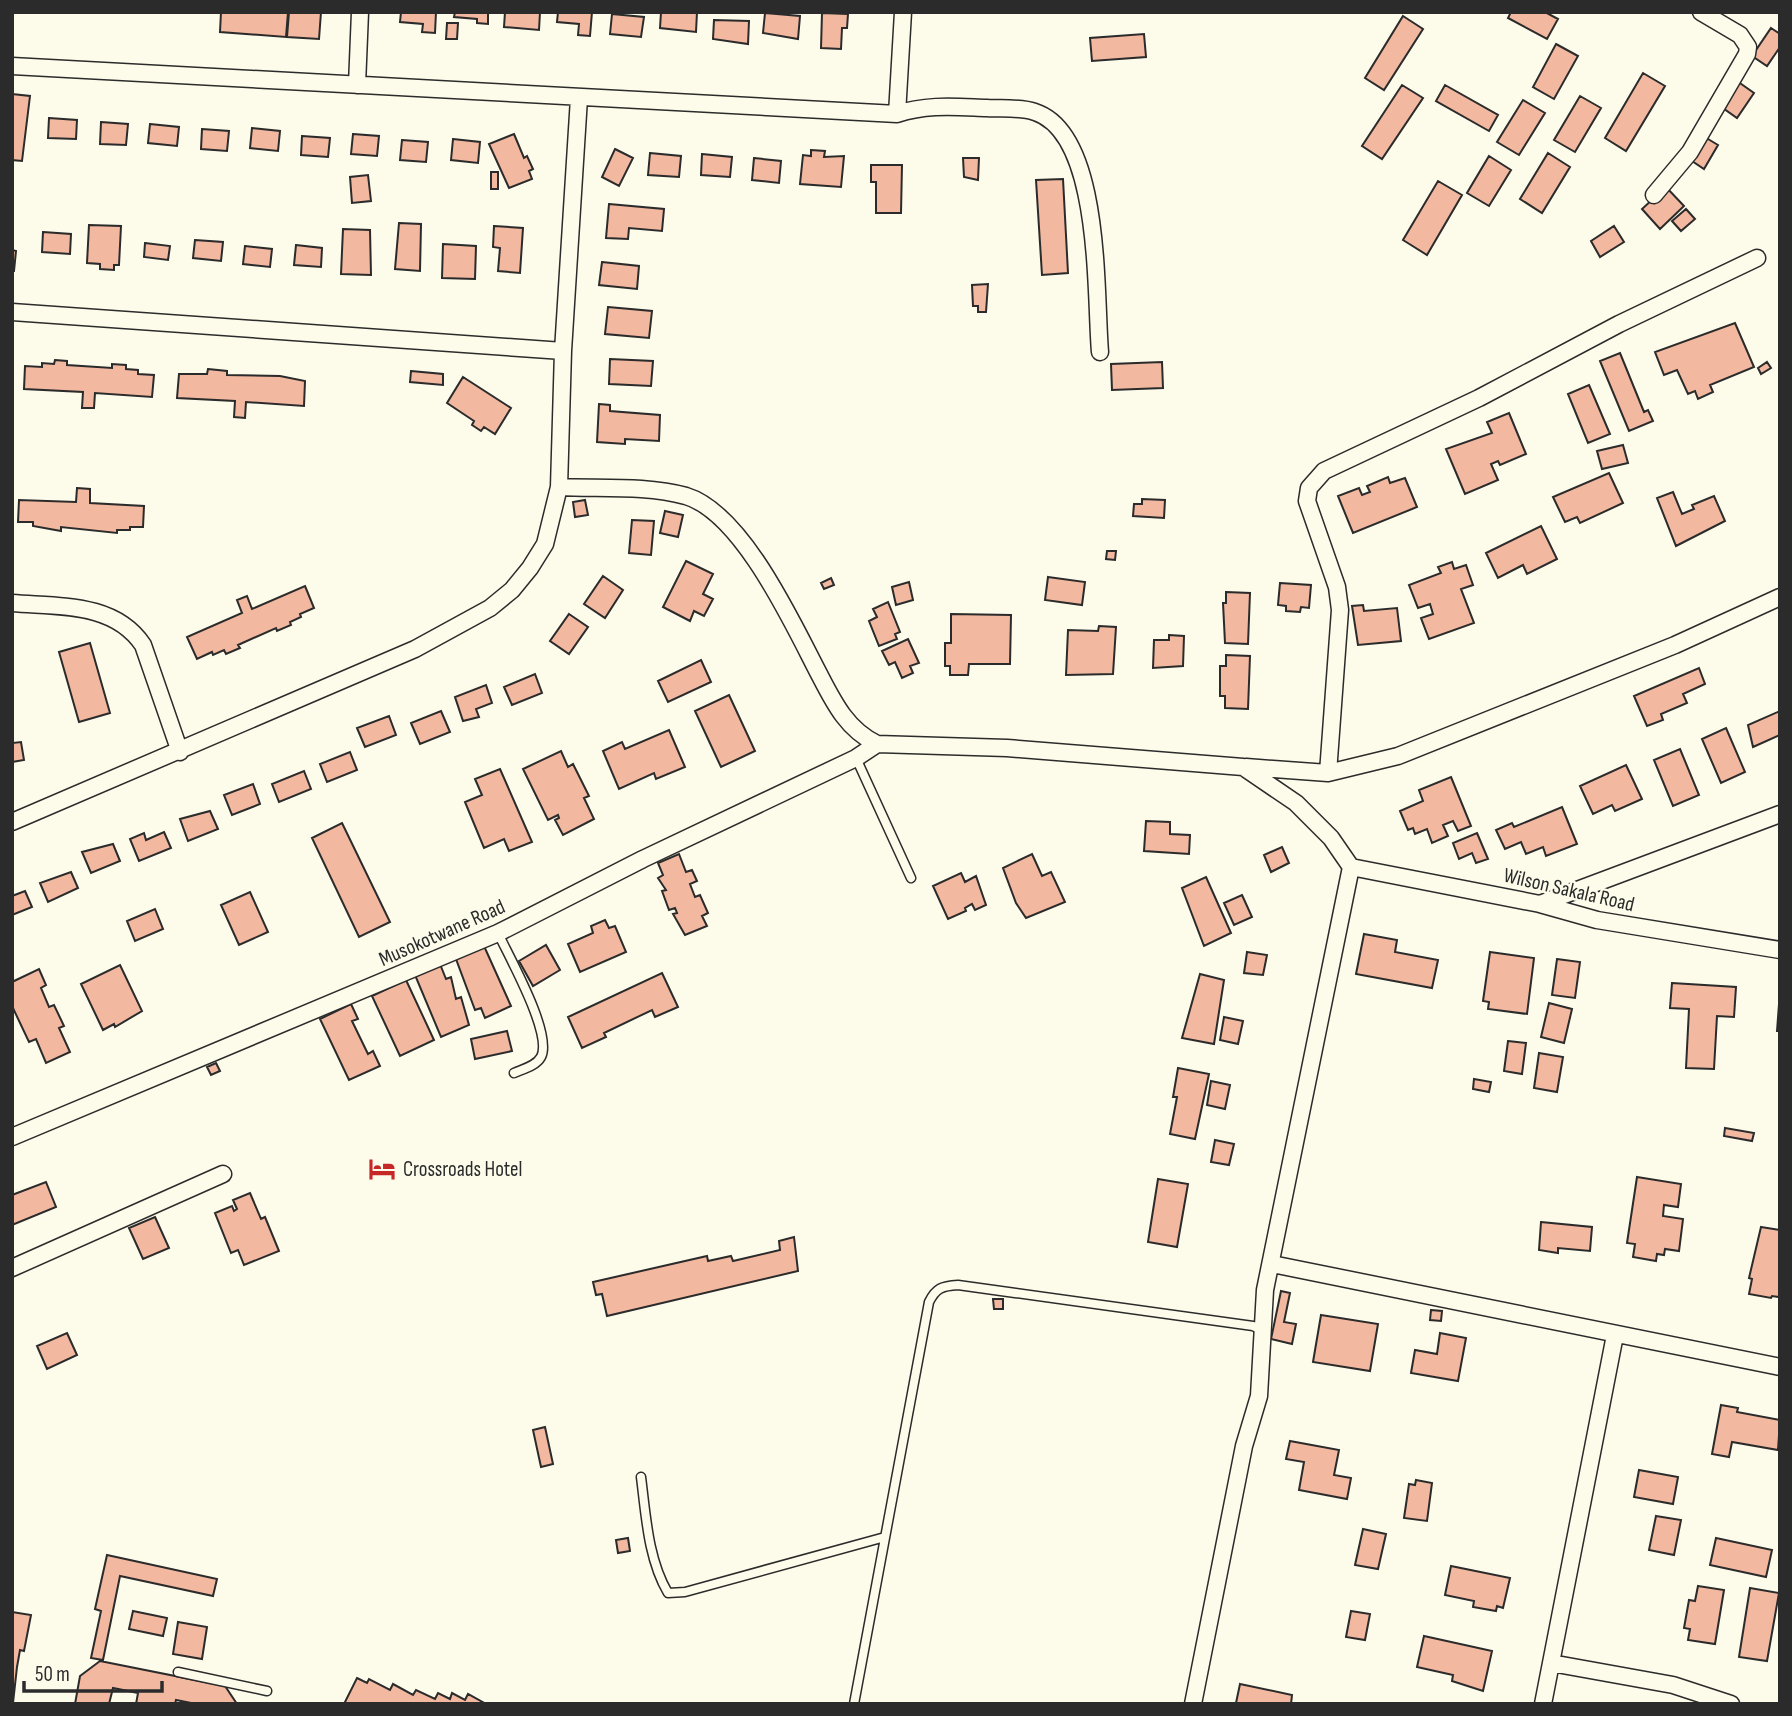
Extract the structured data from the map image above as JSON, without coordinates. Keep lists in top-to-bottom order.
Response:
{
  "streets": {
    "street": ["Wilson Sakala Road", "Musokotwane Road"]
  },
  "places": {
    "hotel": ["Crossroads Hotel"]
  },
  "scale_bar": "50 m"
}
